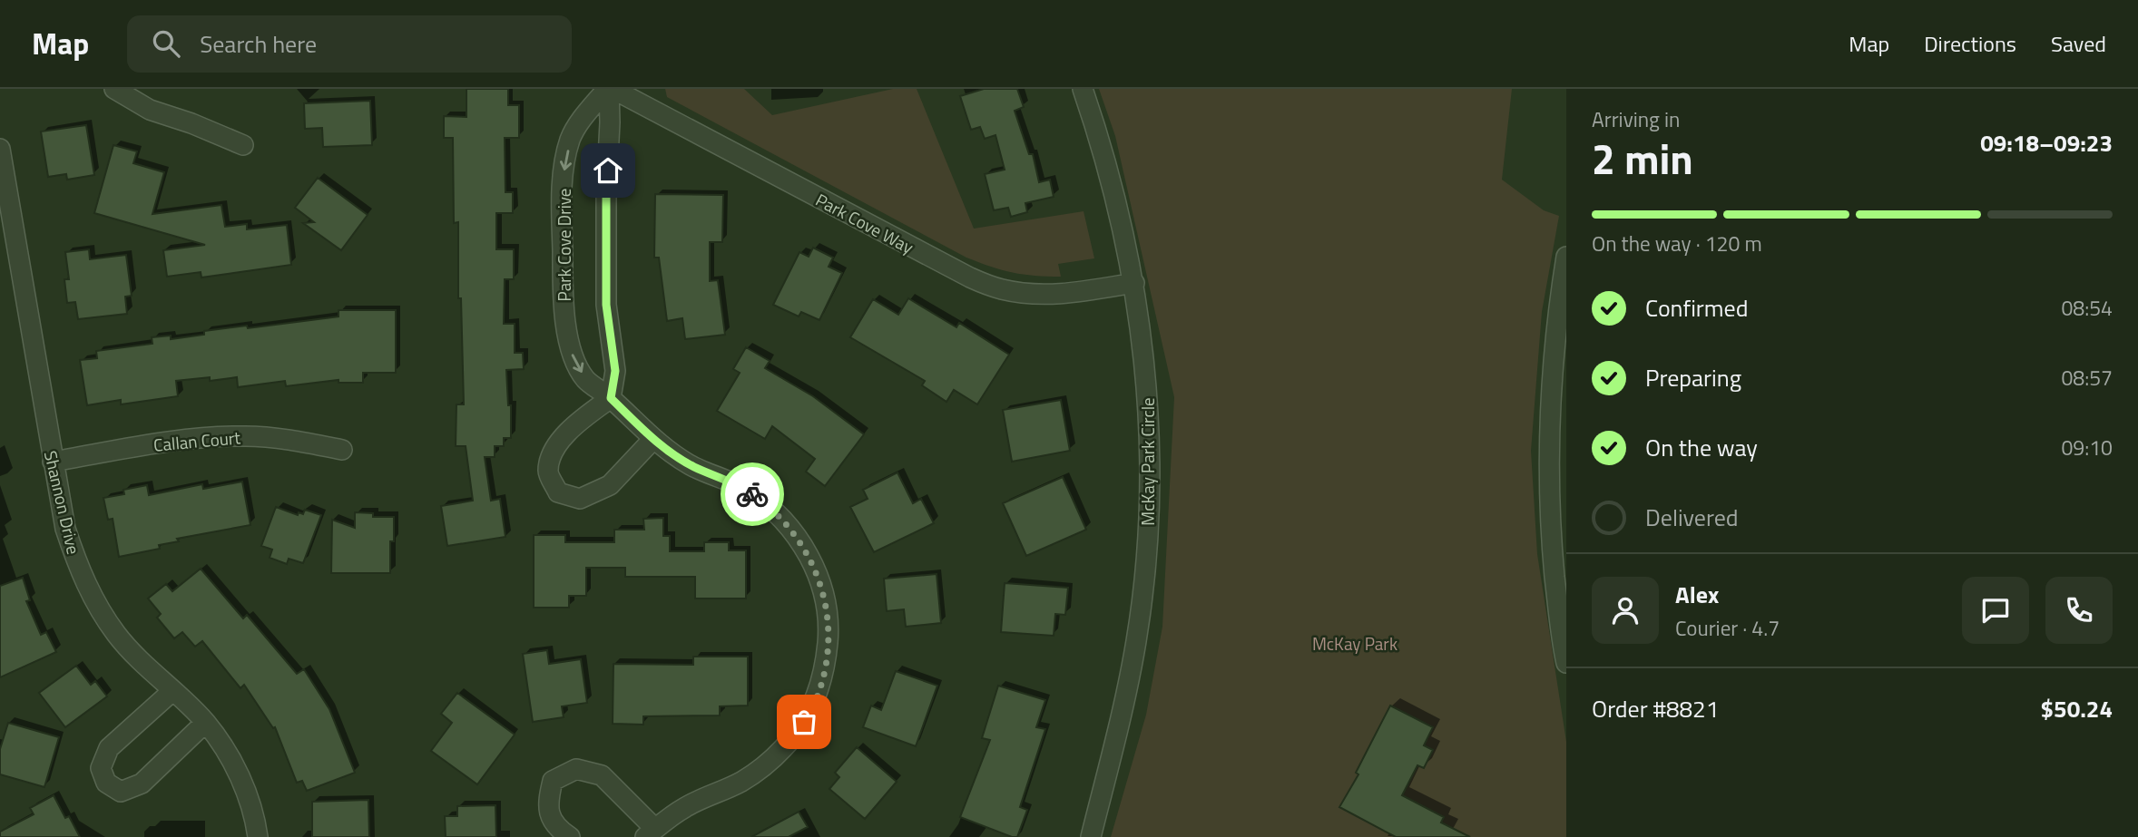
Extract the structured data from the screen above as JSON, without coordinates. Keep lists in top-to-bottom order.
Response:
{
  "streets": {
    "street": [
      "Park Cove Way",
      "Park Cove Drive",
      "Callan Court",
      "McKay Park Circle",
      "Shannon Drive"
    ]
  },
  "crossings": [
    ["Park Cove Way", "Park Cove Drive"],
    ["Park Cove Way", "McKay Park Circle"],
    ["Callan Court", "Shannon Drive"]
  ],
  "parks": ["McKay Park"],
  "page": {
    "header": "Map",
    "search": "Search here",
    "nav": ["Map", "Directions", "Saved"],
    "heading": ["2 min", "Arriving in", "09:18–09:23"],
    "panel": [
      "Alex",
      "Courier · 4.7",
      "Order #8821",
      "$50.24"
    ],
    "bar": "On the way · 120 m",
    "list": [
      ["Confirmed", "08:54"],
      ["Preparing", "08:57"],
      ["On the way", "09:10"],
      "Delivered"
    ]
  }
}
